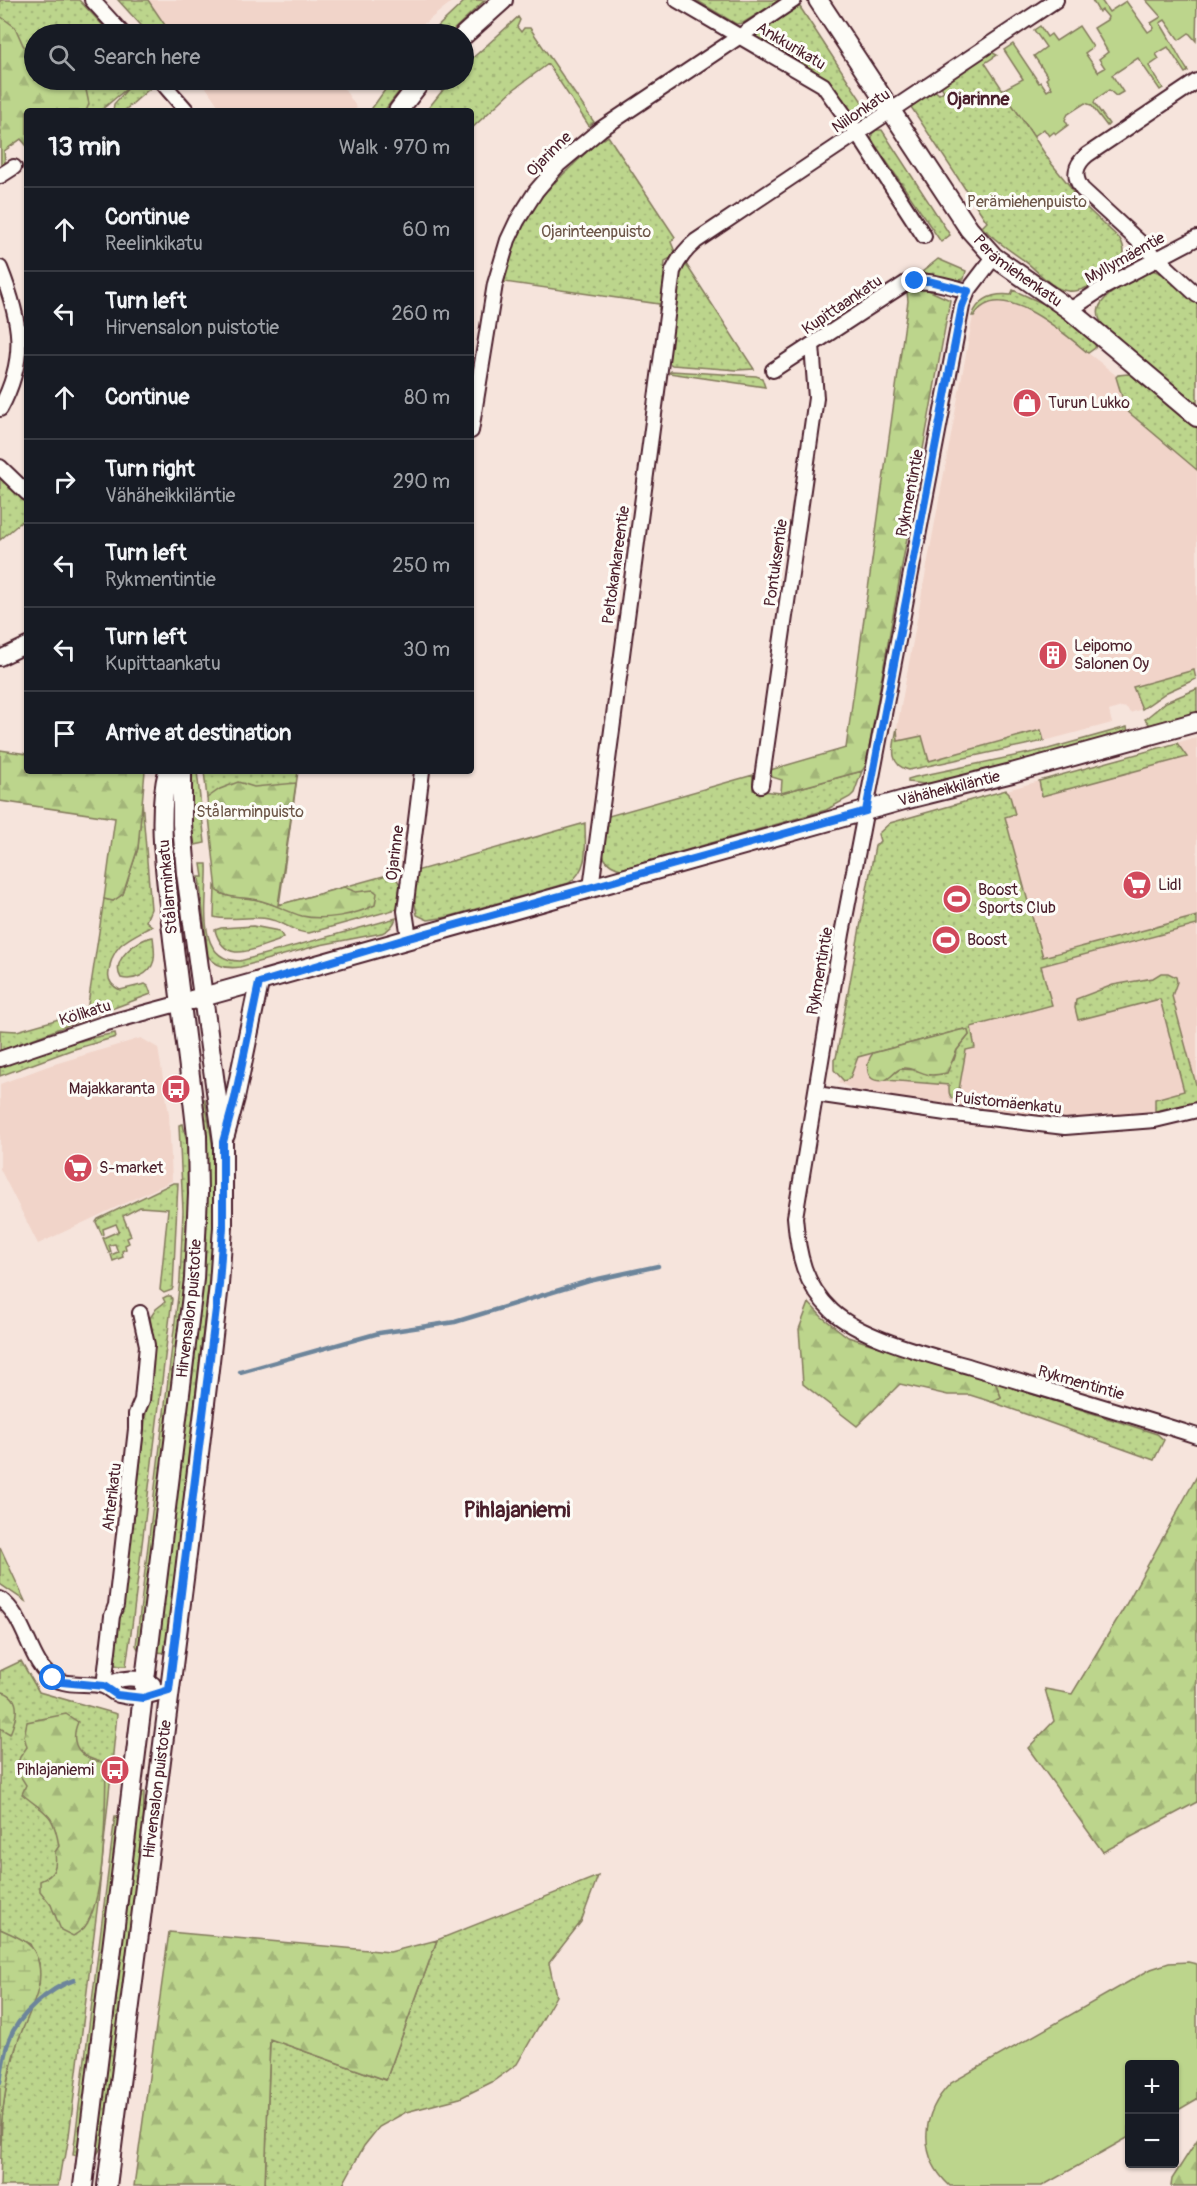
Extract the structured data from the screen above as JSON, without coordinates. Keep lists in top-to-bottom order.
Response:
{
  "streets": {
    "main road": [
      "Perämiehenkatu",
      "Vähäheikkiläntie",
      "Stålarminkatu",
      "Hirvensalon puistotie"
    ],
    "street": [
      "Ankkurikatu",
      "Niilonkatu",
      "Ojarinne",
      "Myllymäentie",
      "Kupittaankatu",
      "Rykmentintie",
      "Pontuksentie",
      "Peltokankareentie",
      "Kölikatu",
      "Puistomäenkatu",
      "Ahterikatu"
    ]
  },
  "crossings": [
    ["Ankkurikatu", "Niilonkatu"],
    ["Ankkurikatu", "Ojarinne"],
    ["Niilonkatu", "Perämiehenkatu"],
    ["Niilonkatu", "Peltokankareentie"],
    ["Ojarinne", "Vähäheikkiläntie"],
    ["Myllymäentie", "Perämiehenkatu"],
    ["Perämiehenkatu", "Rykmentintie"],
    ["Kupittaankatu", "Rykmentintie"],
    ["Kupittaankatu", "Pontuksentie"],
    ["Rykmentintie", "Vähäheikkiläntie"],
    ["Rykmentintie", "Puistomäenkatu"],
    ["Peltokankareentie", "Vähäheikkiläntie"],
    ["Vähäheikkiläntie", "Stålarminkatu"],
    ["Vähäheikkiläntie", "Kölikatu"],
    ["Vähäheikkiläntie", "Hirvensalon puistotie"],
    ["Stålarminkatu", "Kölikatu"],
    ["Stålarminkatu", "Hirvensalon puistotie"],
    ["Kölikatu", "Hirvensalon puistotie"]
  ],
  "districts": ["Ojarinne", "Pihlajaniemi"],
  "parks": ["Perämiehenpuisto", "Ojarinteenpuisto", "Stålarminpuisto"],
  "places": {
    "shop": ["Turun Lukko"],
    "building": ["Leipomo Salonen Oy"],
    "supermarket": ["Lidl", "S-market"],
    "sports": ["Boost Sports Club", "Boost"],
    "bus stop": ["Majakkaranta", "Pihlajaniemi"]
  },
  "page": {
    "search": "Search here",
    "heading": ["13 min", "Walk · 970 m"],
    "list": [
      ["Continue", "Reelinkikatu", "60 m"],
      ["Turn left", "Hirvensalon puistotie", "260 m"],
      ["Continue", "80 m"],
      ["Turn right", "Vähäheikkiläntie", "290 m"],
      ["Turn left", "Rykmentintie", "250 m"],
      ["Turn left", "Kupittaankatu", "30 m"],
      "Arrive at destination"
    ],
    "map_buttons": ["+", "−"]
  }
}
